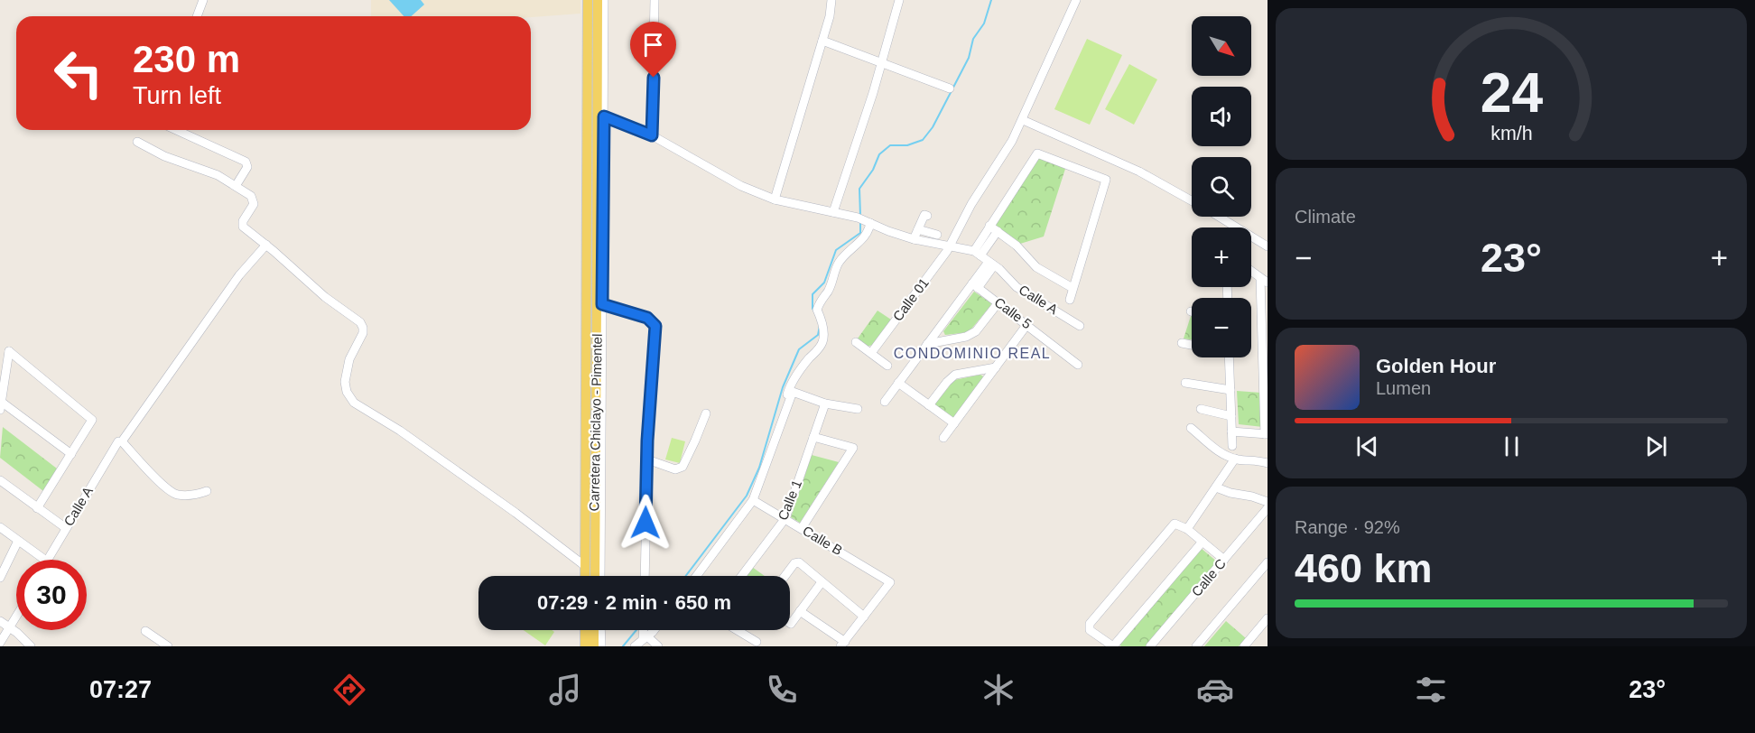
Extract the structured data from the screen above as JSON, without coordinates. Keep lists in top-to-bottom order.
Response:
{
  "streets": {
    "main road": ["Carretera Chiclayo - Pimentel"],
    "street": [
      "Calle 01",
      "Calle A",
      "Calle 5",
      "Calle 1",
      "Calle B",
      "Calle C"
    ]
  },
  "crossings": [
    ["Calle 1", "Calle B"]
  ],
  "districts": ["CONDOMINIO REAL"],
  "north": "bottom right",
  "page": {
    "map_buttons": ["+", "−"],
    "turn": ["230 m", "Turn left"],
    "tile": [
      "Climate",
      ["Range · 92%", "460 km"]
    ],
    "heat": ["−", "23°", "+"],
    "song": ["Golden Hour", "Lumen"],
    "limit": "30",
    "trip": "07:29 · 2 min · 650 m",
    "tabs": ["07:27", "23°"],
    "gauge": ["24", "km/h"]
  }
}
